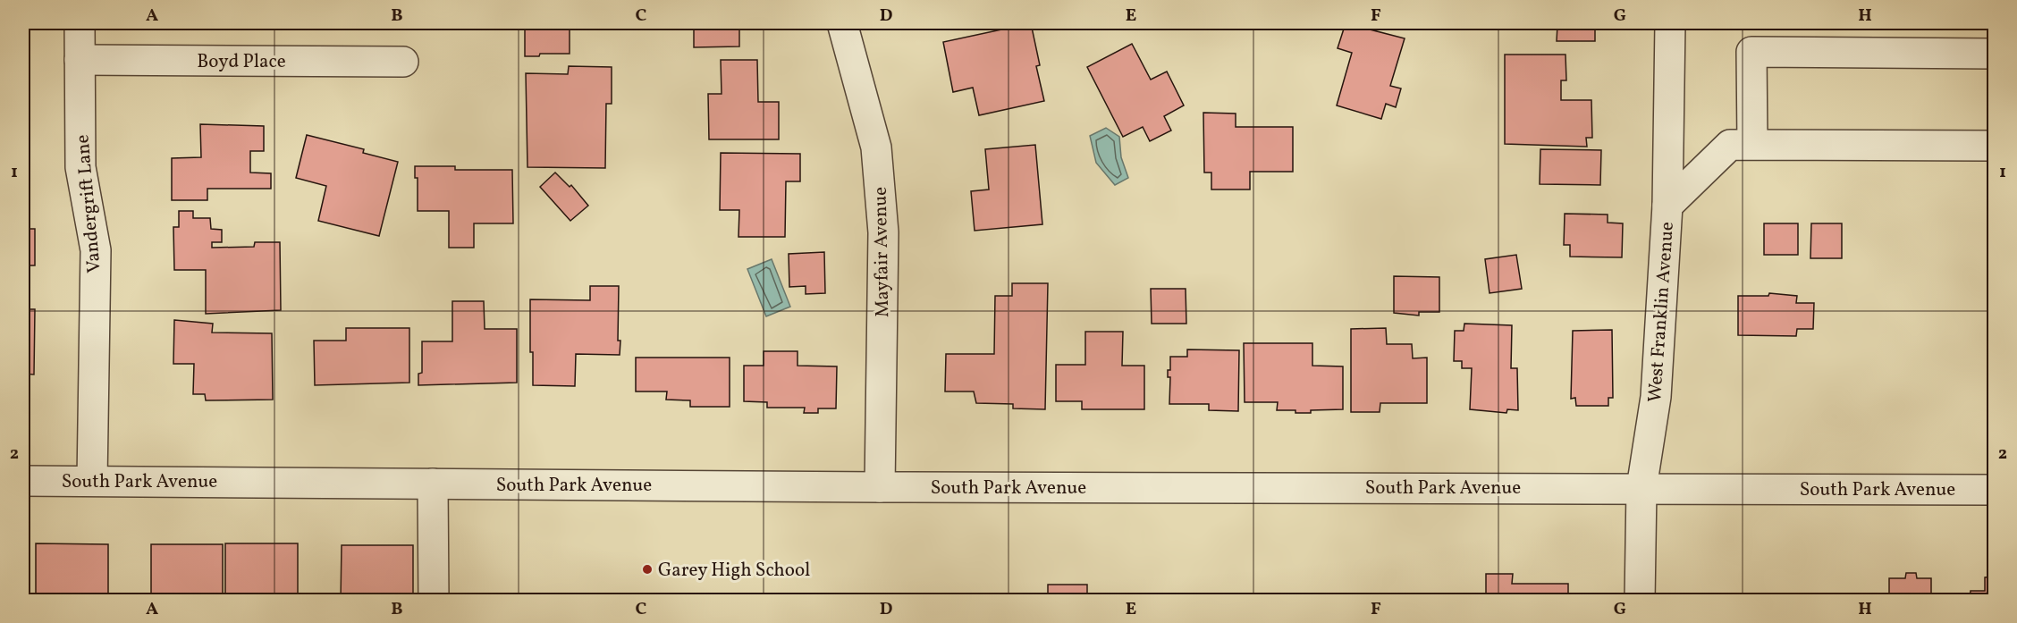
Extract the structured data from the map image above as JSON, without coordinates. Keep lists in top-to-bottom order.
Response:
{
  "streets": {
    "street": [
      "Boyd Place",
      "Vandergrift Lane",
      "Mayfair Avenue",
      "West Franklin Avenue",
      "South Park Avenue"
    ]
  },
  "crossings": [
    ["Boyd Place", "Vandergrift Lane"],
    ["Vandergrift Lane", "South Park Avenue"],
    ["Mayfair Avenue", "South Park Avenue"],
    ["West Franklin Avenue", "South Park Avenue"]
  ],
  "places": ["Garey High School"],
  "grid": {
    "columns": [
      "A",
      "B",
      "C",
      "D",
      "E",
      "F",
      "G",
      "H"
    ],
    "rows": ["1", "2"]
  }
}
